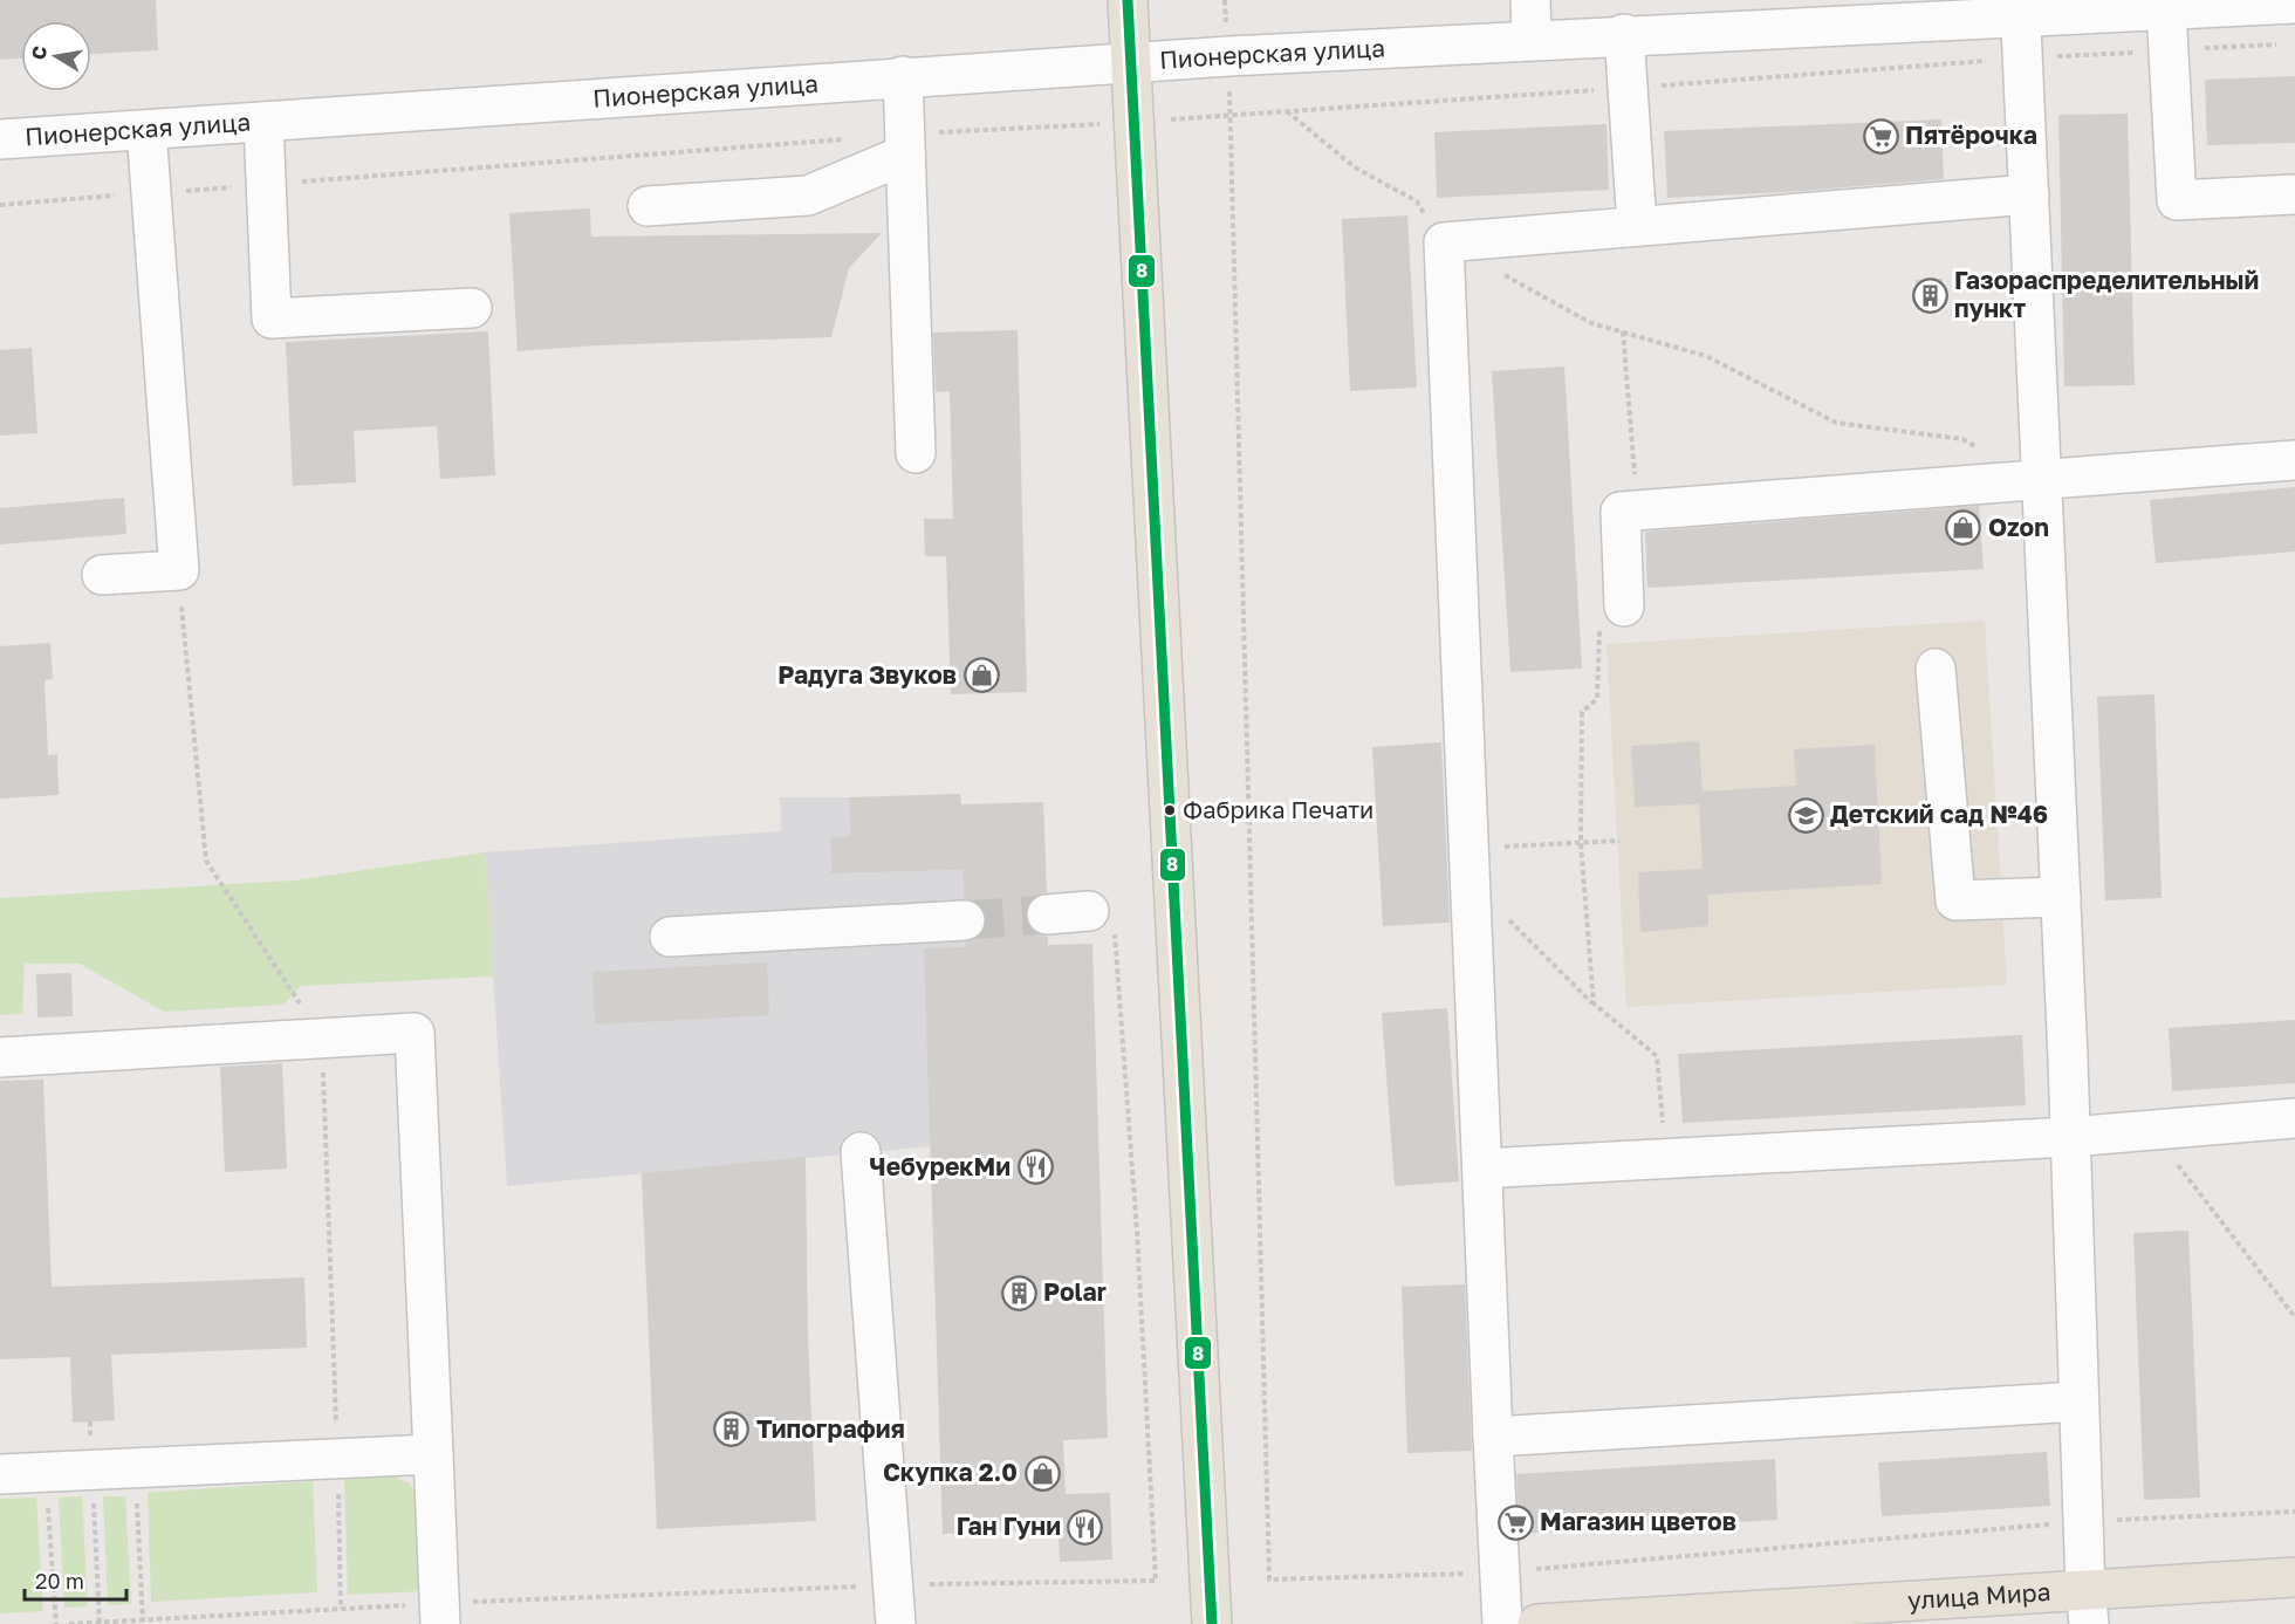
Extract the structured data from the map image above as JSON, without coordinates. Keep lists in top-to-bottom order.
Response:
{
  "streets": {
    "main road": ["улица Мира"],
    "street": ["Пионерская улица"]
  },
  "places": {
    "supermarket": ["Пятёрочка", "Магазин цветов"],
    "building": ["Газораспределительный пункт", "Polar", "Типография"],
    "shop": ["Ozon", "Радуга Звуков", "Скупка 2.0"],
    "other": ["Фабрика Печати"],
    "school or university": ["Детский сад №46"],
    "restaurant": ["ЧебурекМи", "Ган Гуни"]
  },
  "lines": ["transit line 8"],
  "scale_bar": "20 m",
  "north": "left"
}
